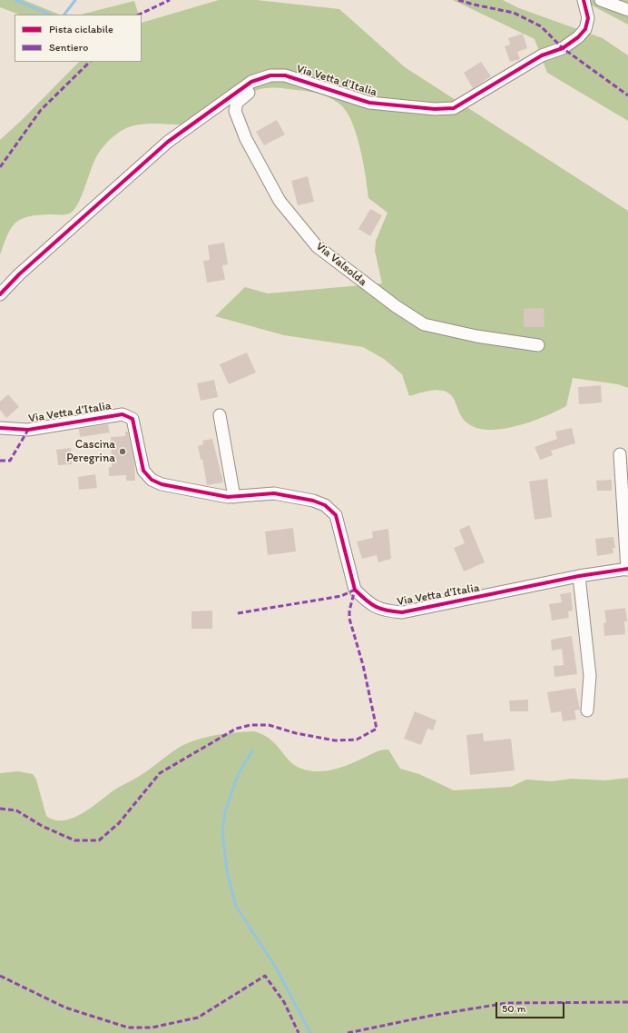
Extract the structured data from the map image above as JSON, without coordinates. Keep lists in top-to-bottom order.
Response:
{
  "streets": {
    "street": ["Via Vetta d'Italia", "Via Valsolda"]
  },
  "crossings": [
    ["Via Vetta d'Italia", "Via Valsolda"]
  ],
  "places": ["Cascina Peregrina"],
  "legend": ["Pista ciclabile", "Sentiero"],
  "scale_bar": "50 m"
}
